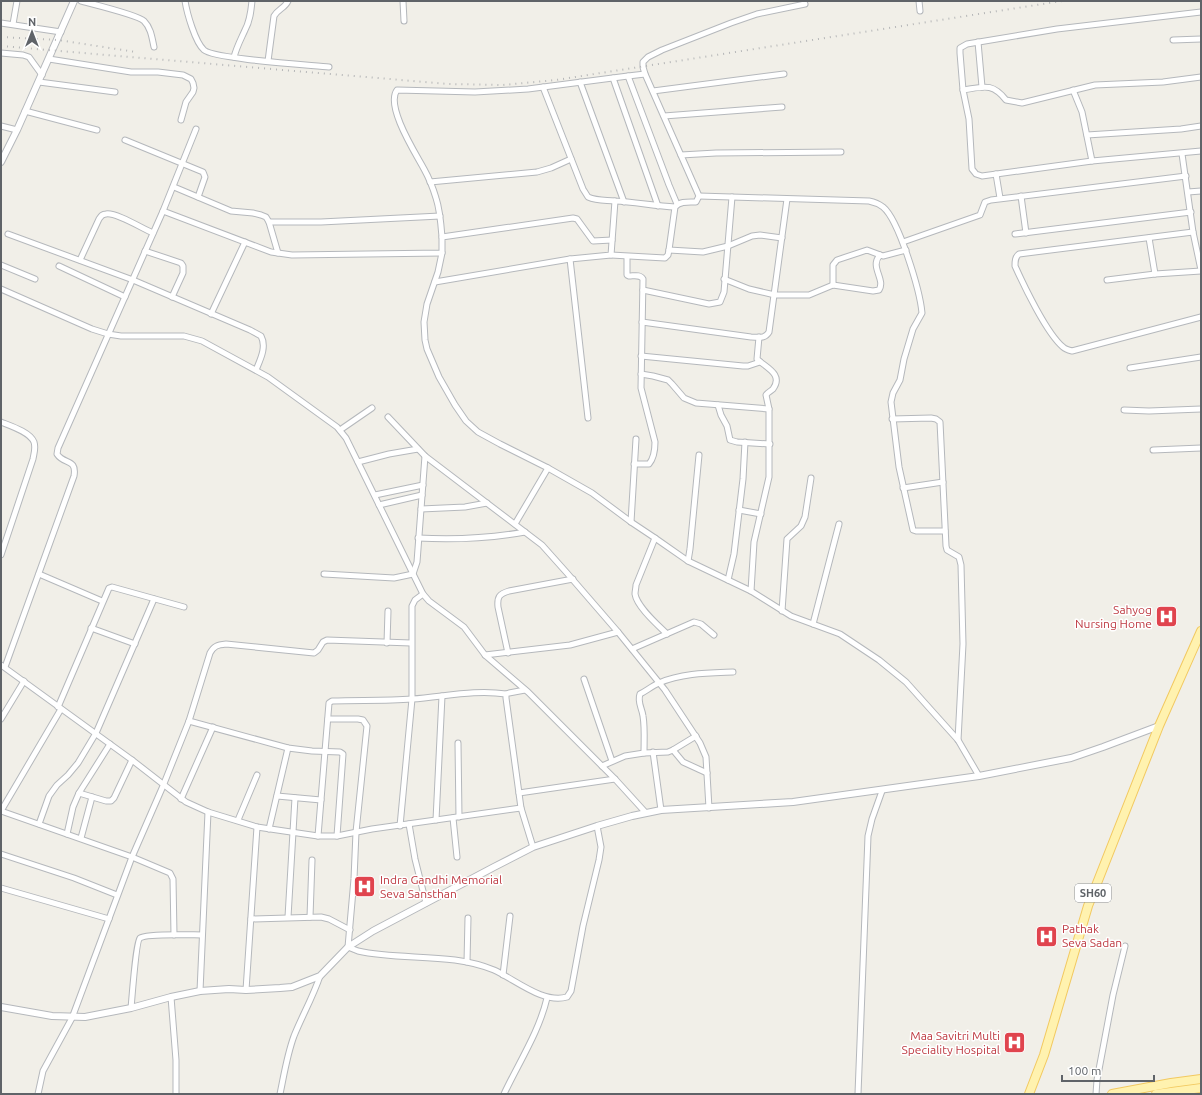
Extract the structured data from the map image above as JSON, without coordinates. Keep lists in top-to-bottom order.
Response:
{
  "streets": {
    "main road": ["SH60"]
  },
  "places": {
    "hospital": [
      "Sahyog Nursing Home",
      "Indra Gandhi Memorial Seva Sansthan",
      "Pathak Seva Sadan",
      "Maa Savitri Multi Speciality Hospital"
    ]
  },
  "scale_bar": "100 m",
  "north": "top"
}
